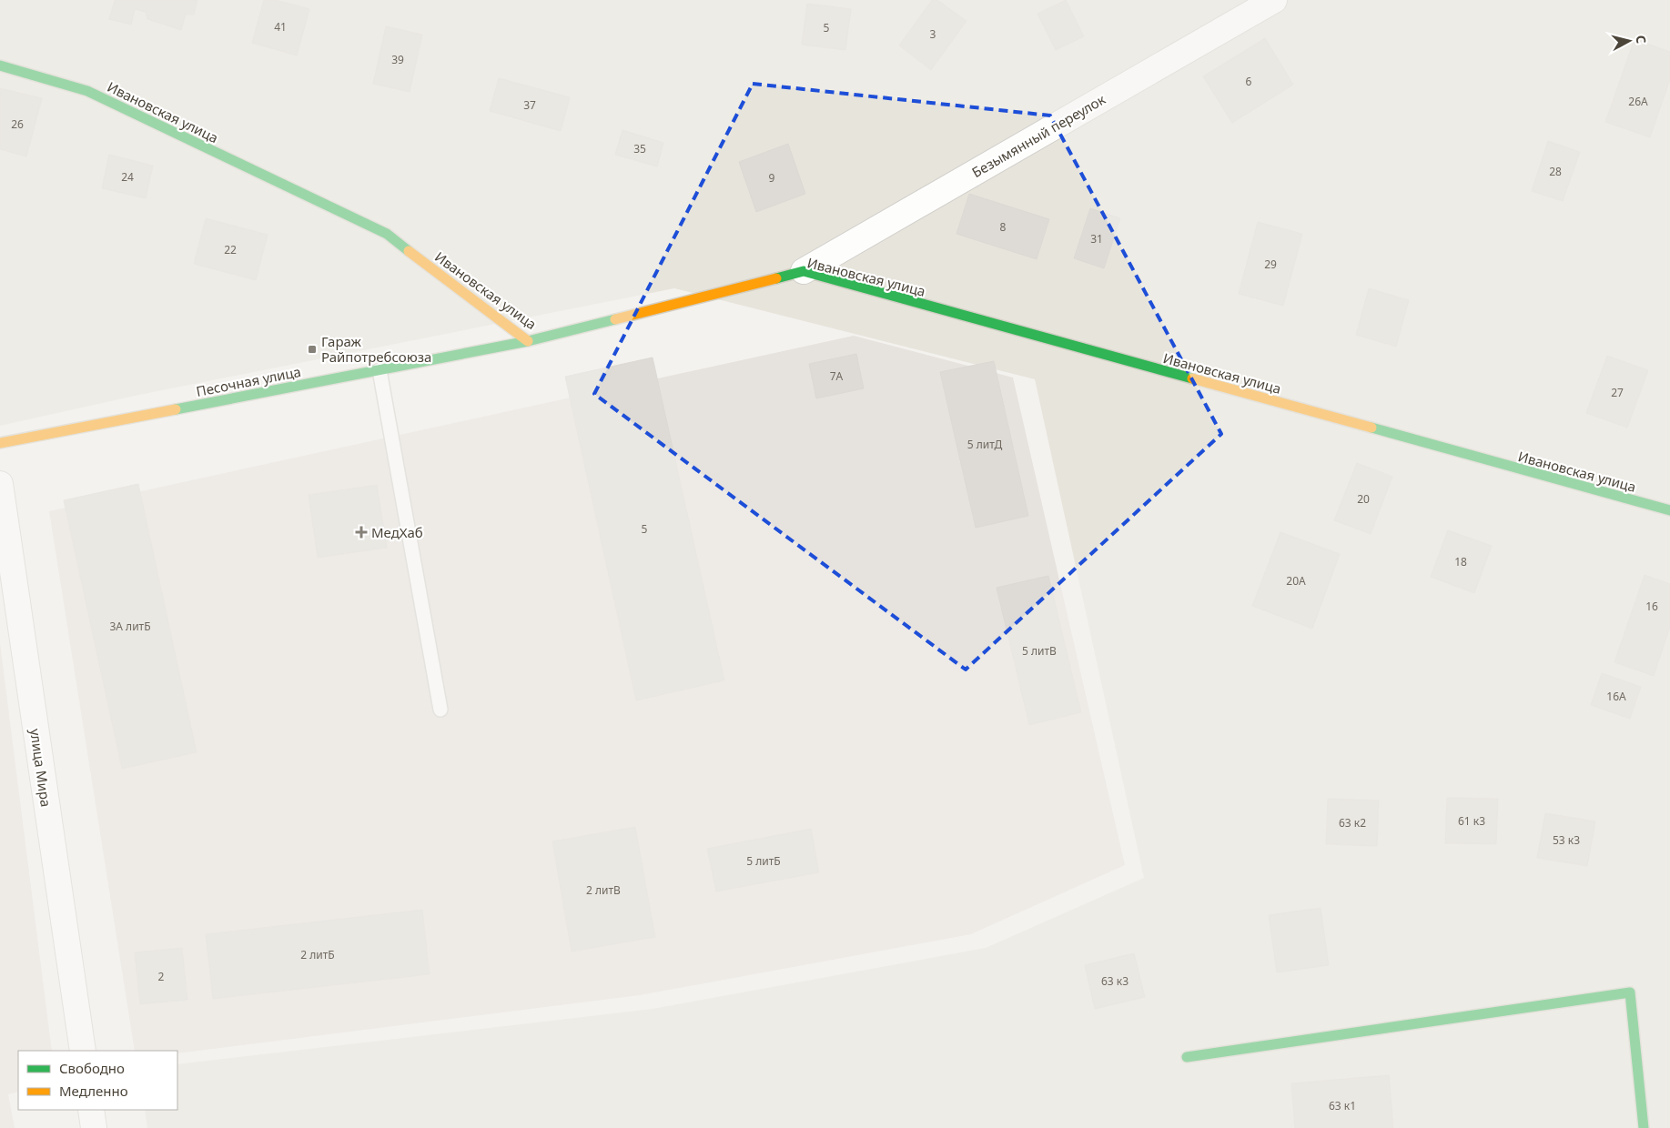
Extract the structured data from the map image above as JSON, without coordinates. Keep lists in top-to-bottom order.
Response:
{
  "streets": {
    "street": [
      "Ивановская улица",
      "Безымянный переулок",
      "Песочная улица",
      "улица Мира"
    ]
  },
  "crossings": [
    ["Ивановская улица", "Безымянный переулок"],
    ["Ивановская улица", "Песочная улица"]
  ],
  "places": {
    "transit": ["Гараж Райпотребсоюза"],
    "health": ["МедХаб"]
  },
  "house_numbers": [
    "41",
    "5",
    "3",
    "39",
    "6",
    "26А",
    "37",
    "26",
    "35",
    "28",
    "24",
    "9",
    "8",
    "31",
    "22",
    "29",
    "7А",
    "27",
    "5 литД",
    "20",
    "5",
    "18",
    "20А",
    "16",
    "3А литБ",
    "5 литВ",
    "16А",
    "61 к3",
    "63 к2",
    "53 к3",
    "5 литБ",
    "2 литВ",
    "2 литБ",
    "2",
    "63 к3",
    "63 к1"
  ],
  "legend": ["Свободно", "Медленно"],
  "north": "right"
}
